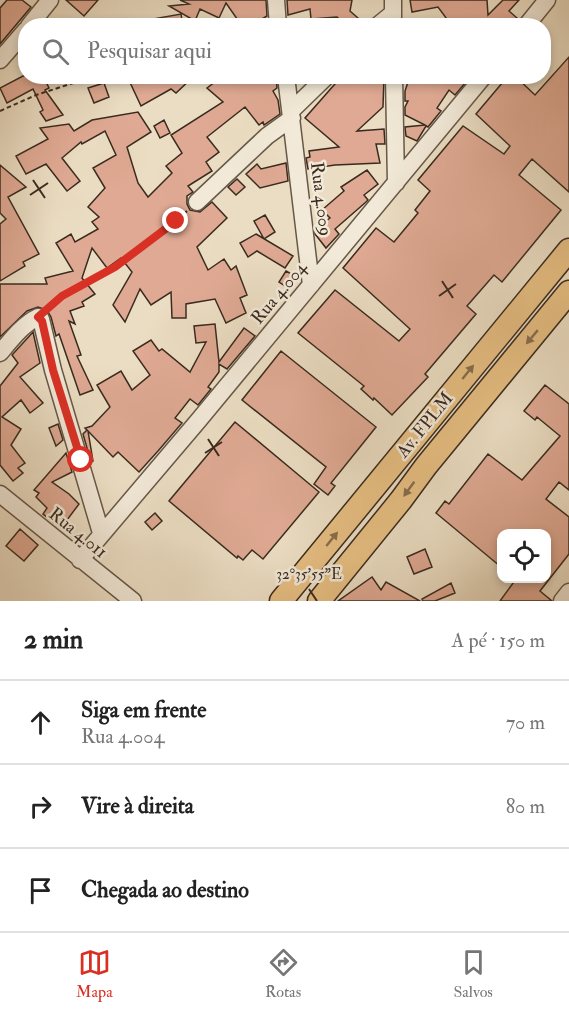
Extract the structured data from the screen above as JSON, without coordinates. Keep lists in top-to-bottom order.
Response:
{
  "streets": {
    "main road": ["Av. FPLM"],
    "street": ["Rua 4.009", "Rua 4.004", "Rua 4.011"]
  },
  "crossings": [
    ["Rua 4.009", "Rua 4.004"],
    ["Rua 4.004", "Rua 4.011"]
  ],
  "page": {
    "search": "Pesquisar aqui",
    "heading": ["2 min", "A pé · 150 m"],
    "list": [
      ["Siga em frente", "Rua 4.004", "70 m"],
      ["Vire à direita", "80 m"],
      "Chegada ao destino"
    ],
    "nav": ["Mapa", "Rotas", "Salvos"]
  },
  "coordinates": ["32°35'55\"E"]
}
